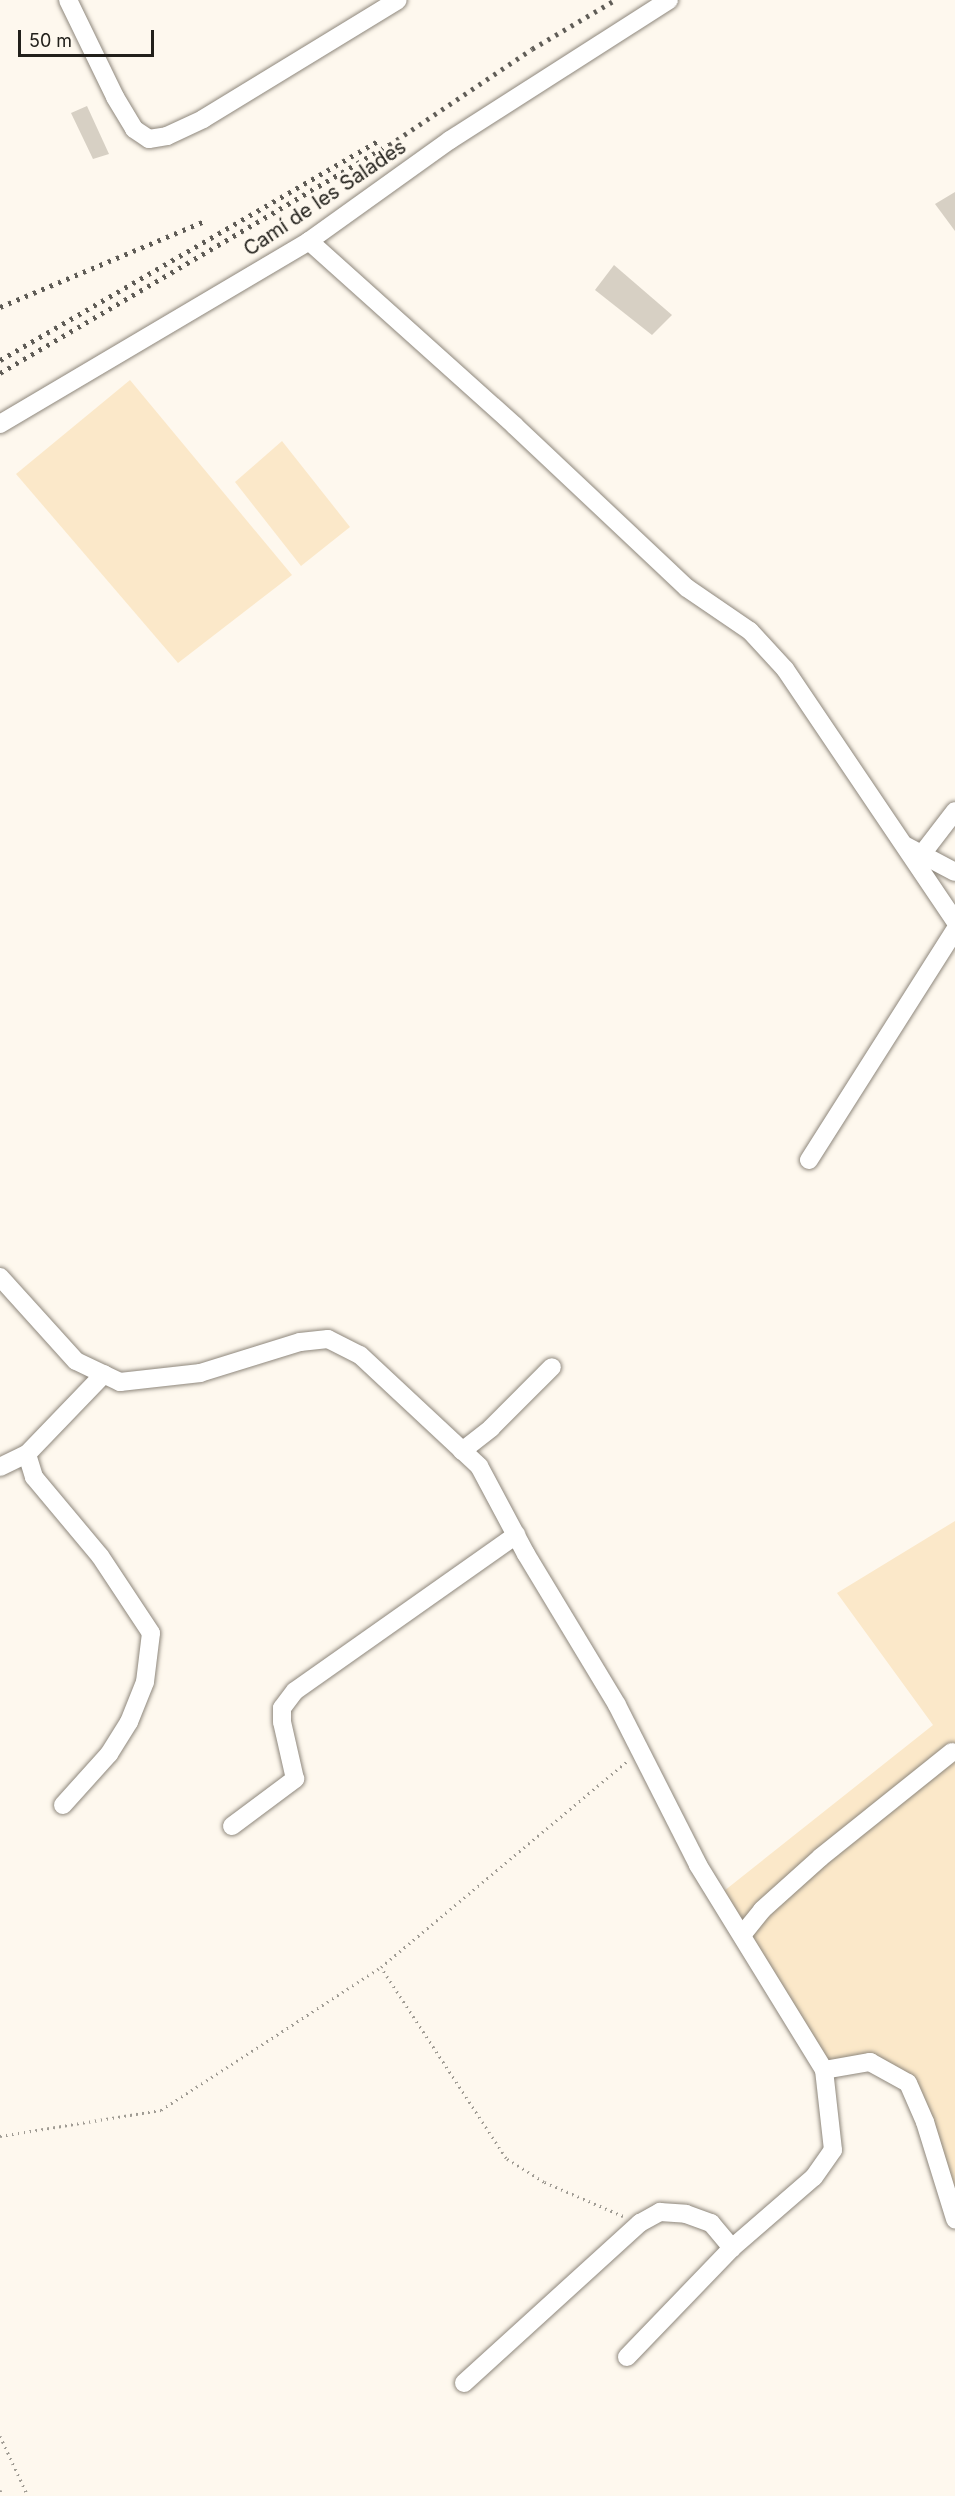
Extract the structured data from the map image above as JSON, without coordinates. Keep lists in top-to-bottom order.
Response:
{
  "streets": {
    "street": ["Camí de les Salades"]
  },
  "scale_bar": "50 m"
}
